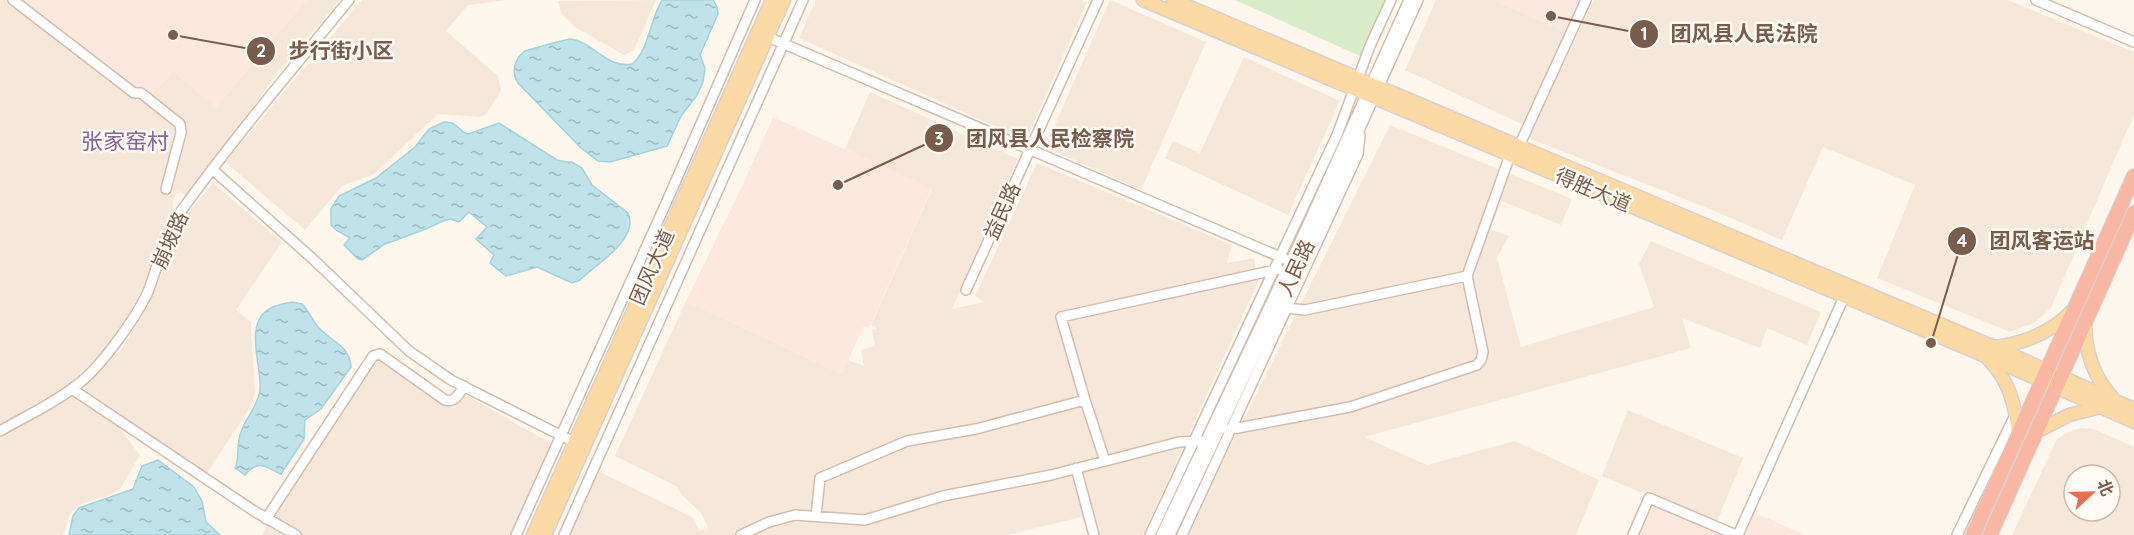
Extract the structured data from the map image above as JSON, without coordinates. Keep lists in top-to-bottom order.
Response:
{
  "streets": {
    "main road": ["得胜大道", "团风大道"],
    "street": ["益民路", "崩坡路", "人民路"]
  },
  "crossings": [
    ["得胜大道", "人民路"]
  ],
  "districts": ["张家窑村"],
  "places": [
    "团风县人民法院",
    "步行街小区",
    "团风县人民检察院",
    "团风客运站"
  ],
  "north": "right"
}
